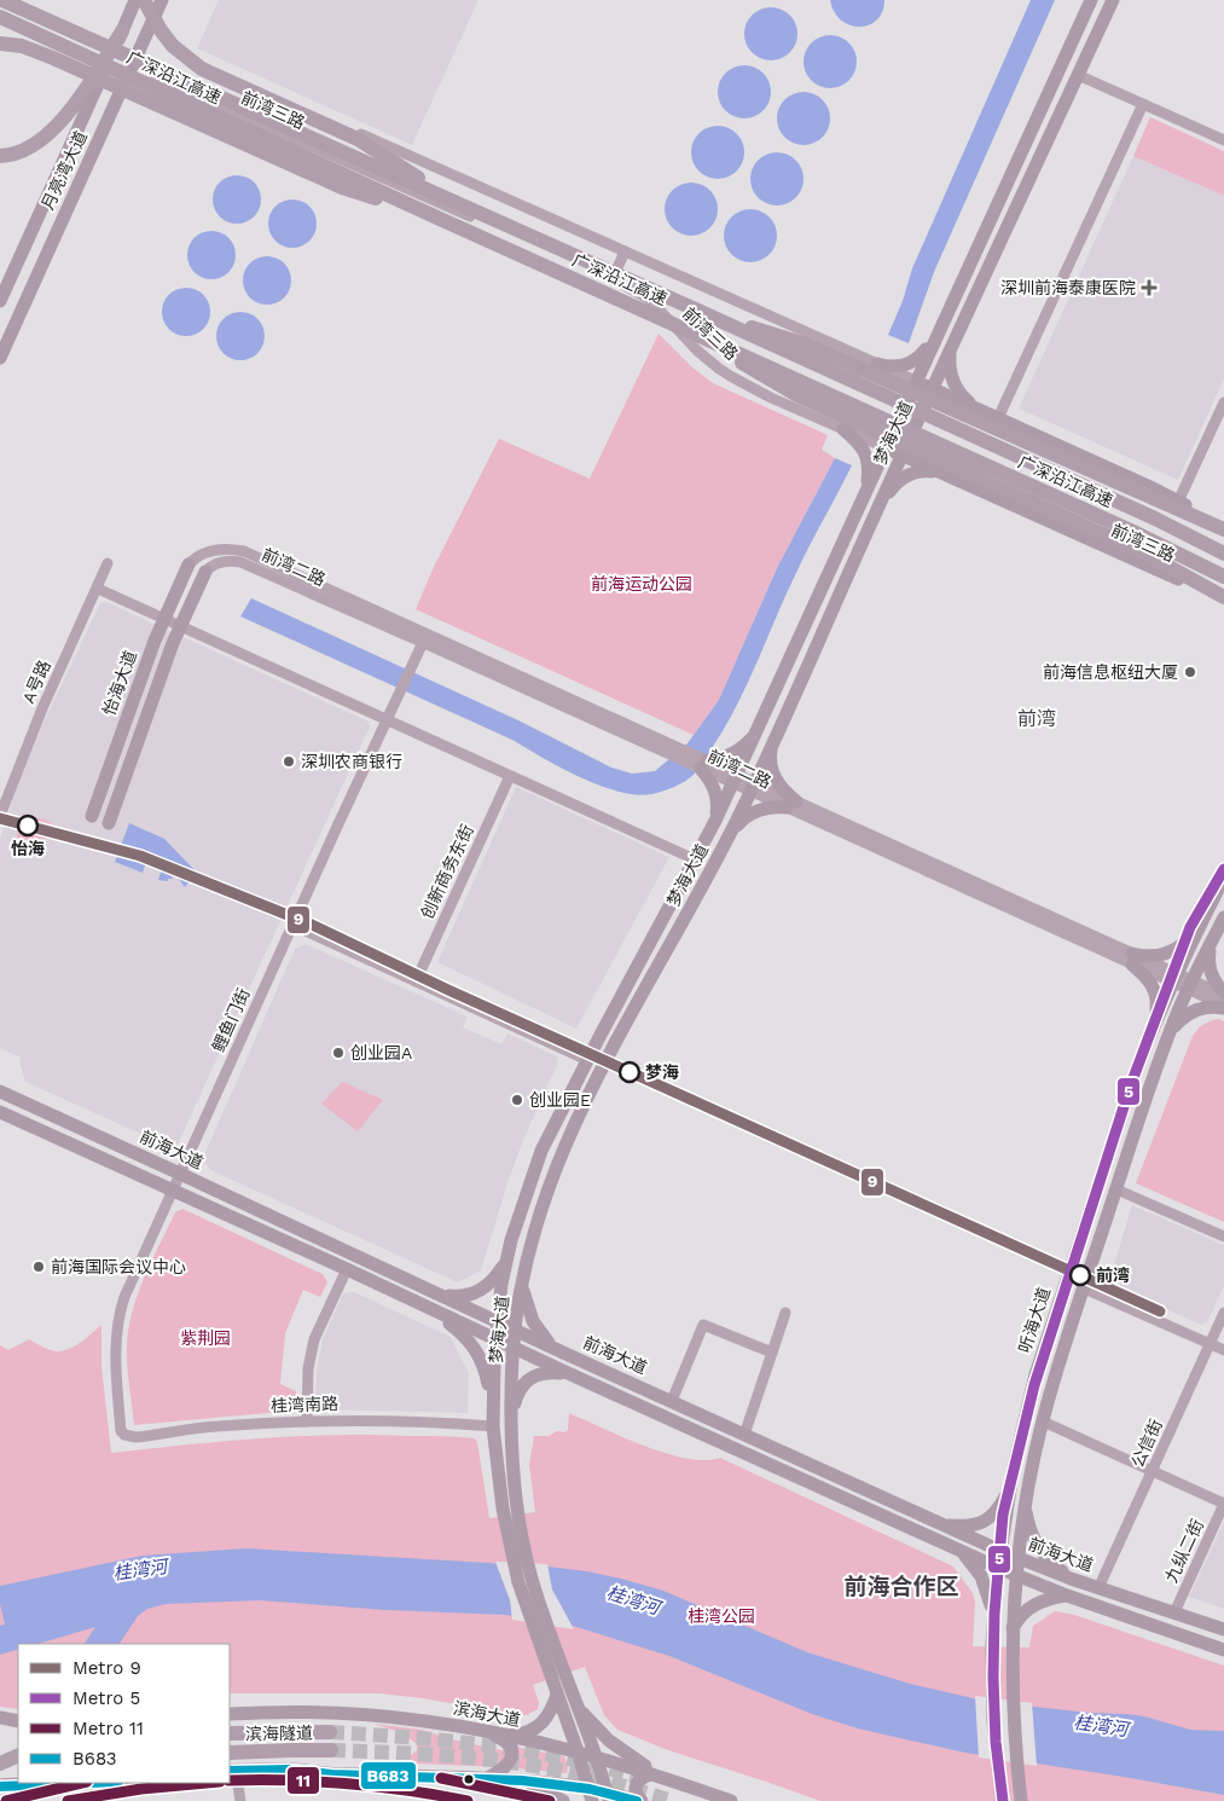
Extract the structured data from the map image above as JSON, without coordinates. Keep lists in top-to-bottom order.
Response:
{
  "streets": {
    "highway": ["广深沿江高速", "滨海隧道"],
    "main road": [
      "前湾三路",
      "月亮湾大道",
      "梦海大道",
      "怡海大道",
      "前海大道",
      "听海大道",
      "滨海大道"
    ],
    "street": [
      "前湾二路",
      "A号路",
      "创新商务东街",
      "鲤鱼门街",
      "桂湾南路",
      "公信街",
      "九纵二街"
    ]
  },
  "crossings": [
    ["前湾三路", "月亮湾大道"],
    ["前湾三路", "梦海大道"],
    ["梦海大道", "前湾二路"],
    ["梦海大道", "前海大道"],
    ["梦海大道", "桂湾南路"],
    ["梦海大道", "滨海大道"],
    ["前湾二路", "鲤鱼门街"],
    ["前湾二路", "听海大道"],
    ["鲤鱼门街", "前海大道"],
    ["鲤鱼门街", "桂湾南路"],
    ["前海大道", "听海大道"],
    ["前海大道", "公信街"],
    ["前海大道", "九纵二街"]
  ],
  "districts": ["前湾", "前海合作区"],
  "water": ["桂湾河"],
  "parks": ["前海运动公园", "紫荆园", "桂湾公园"],
  "places": {
    "health": ["深圳前海泰康医院"],
    "other": [
      "前海信息枢纽大厦",
      "深圳农商银行",
      "怡海",
      "创业园A",
      "梦海",
      "创业园E",
      "前海国际会议中心",
      "前湾"
    ]
  },
  "lines": [
    "metro line 9",
    "metro line 5",
    "transit line B683",
    "metro line 11"
  ],
  "legend": [
    "Metro 9",
    "Metro 5",
    "Metro 11",
    "B683"
  ]
}
